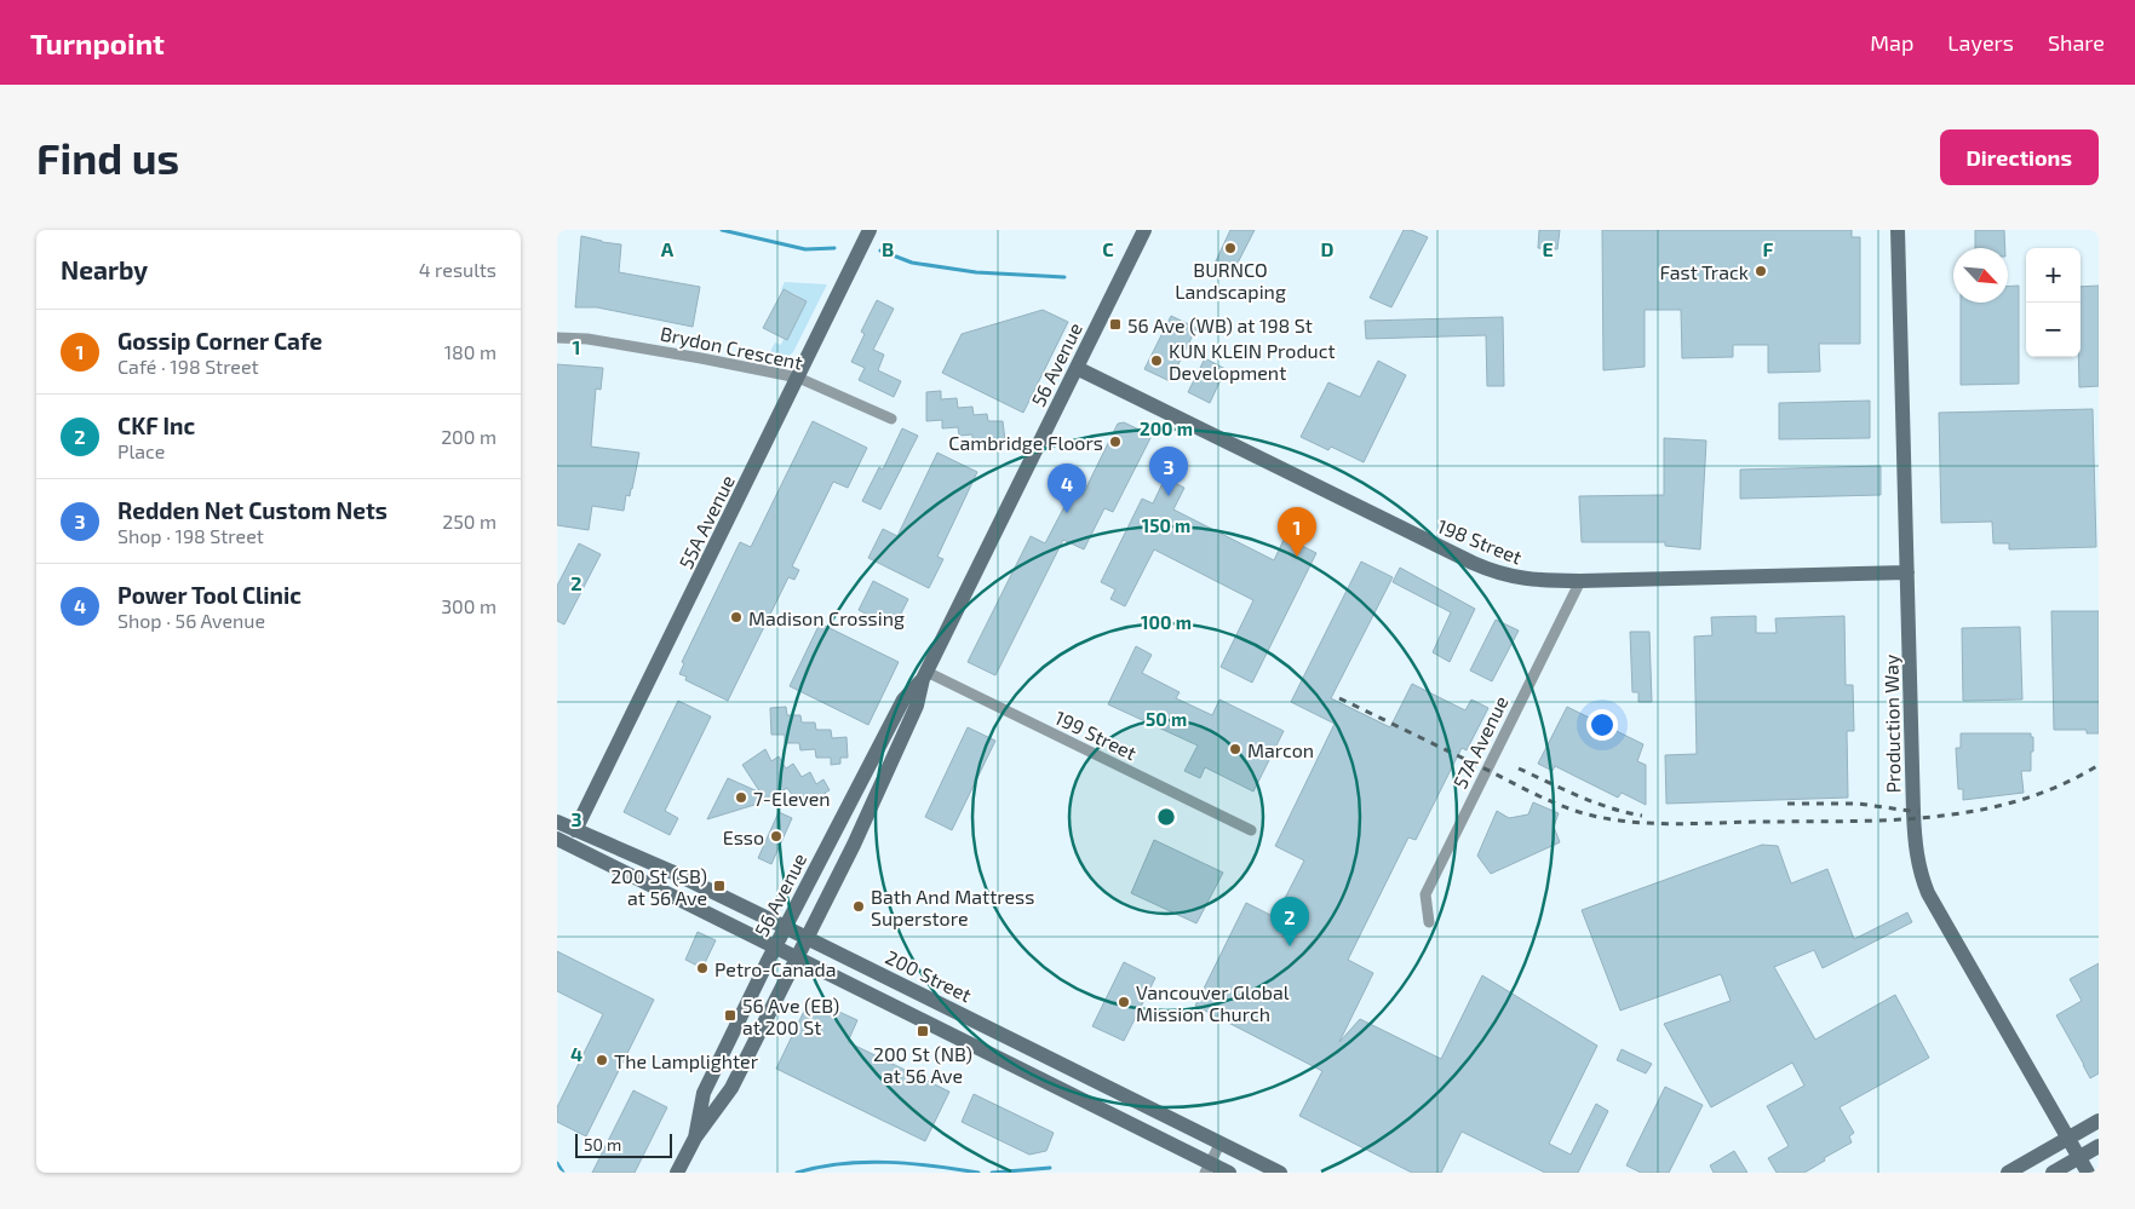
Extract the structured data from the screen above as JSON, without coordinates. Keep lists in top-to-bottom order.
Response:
{
  "streets": {
    "main road": [
      "56 Avenue",
      "55A Avenue",
      "198 Street",
      "Production Way",
      "200 Street"
    ],
    "street": ["Brydon Crescent", "199 Street", "57A Avenue"]
  },
  "crossings": [
    ["Brydon Crescent", "55A Avenue"],
    ["56 Avenue", "198 Street"],
    ["56 Avenue", "199 Street"],
    ["56 Avenue", "200 Street"],
    ["55A Avenue", "200 Street"],
    ["198 Street", "Production Way"],
    ["198 Street", "57A Avenue"]
  ],
  "places": {
    "other": [
      "BURNCO Landscaping",
      "Fast Track",
      "KUN KLEIN Product Development",
      "Cambridge Floors",
      "Madison Crossing",
      "Marcon",
      "7-Eleven",
      "Esso",
      "Bath And Mattress Superstore",
      "Petro-Canada",
      "Vancouver Global Mission Church",
      "The Lamplighter"
    ],
    "transit": [
      "56 Ave (WB) at 198 St",
      "200 St (SB) at 56 Ave",
      "56 Ave (EB) at 200 St",
      "200 St (NB) at 56 Ave"
    ]
  },
  "scale_bar": "50 m",
  "north": "bottom right",
  "page": {
    "header": "Turnpoint",
    "nav": ["Map", "Layers", "Share"],
    "buttons": "Directions",
    "title": "Find us",
    "heading": ["Nearby", "4 results"],
    "map_buttons": ["+", "−"],
    "list": [
      {
        "mark": "1",
        "name": "Gossip Corner Cafe",
        "note": "Café · 198 Street",
        "value": "180 m"
      },
      {
        "mark": "2",
        "name": "CKF Inc",
        "note": "Place",
        "value": "200 m"
      },
      {
        "mark": "3",
        "name": "Redden Net Custom Nets",
        "note": "Shop · 198 Street",
        "value": "250 m"
      },
      {
        "mark": "4",
        "name": "Power Tool Clinic",
        "note": "Shop · 56 Avenue",
        "value": "300 m"
      }
    ],
    "pins": [
      "3",
      "4",
      "1",
      "2"
    ],
    "scale": "50 m"
  },
  "grid": {
    "columns": [
      "A",
      "B",
      "C",
      "D",
      "E",
      "F"
    ],
    "rows": [
      "1",
      "2",
      "3",
      "4"
    ]
  },
  "rings": [
    "200 m",
    "150 m",
    "100 m",
    "50 m"
  ]
}
